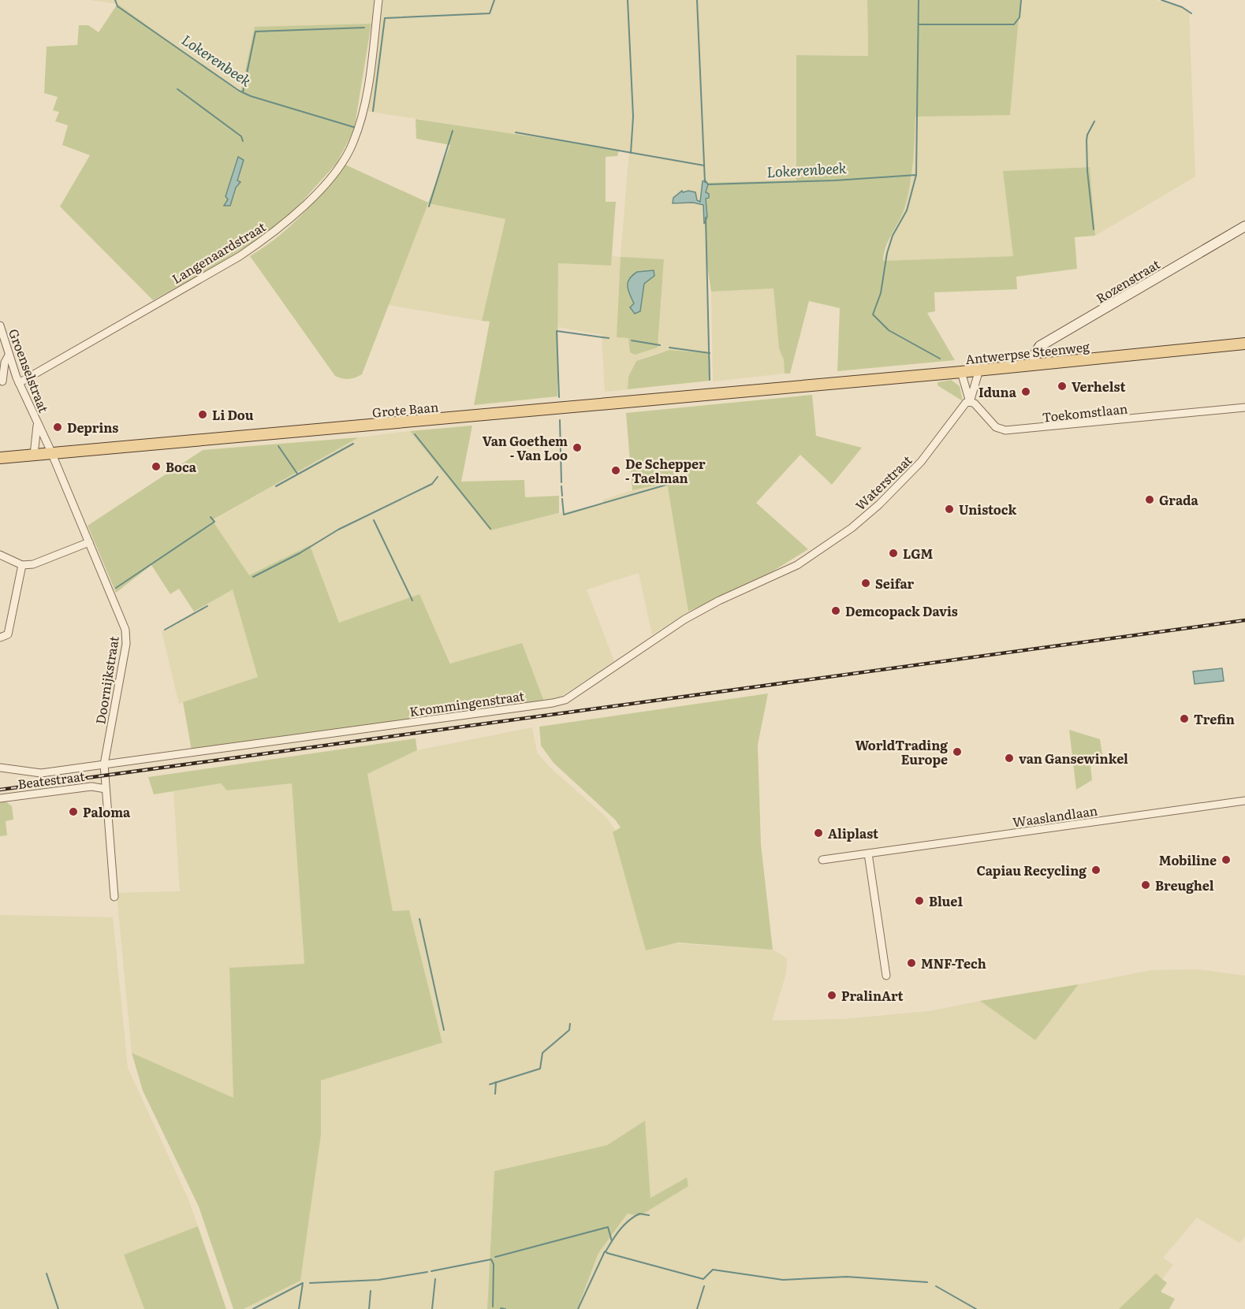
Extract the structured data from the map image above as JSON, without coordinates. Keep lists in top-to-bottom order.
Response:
{
  "streets": {
    "main road": ["Antwerpse Steenweg", "Grote Baan"],
    "street": [
      "Langenaardstraat",
      "Rozenstraat",
      "Groenselstraat",
      "Toekomstlaan",
      "Waterstraat",
      "Doornijkstraat",
      "Krommingenstraat",
      "Beatestraat",
      "Waaslandlaan"
    ]
  },
  "crossings": [
    ["Langenaardstraat", "Groenselstraat"],
    ["Rozenstraat", "Antwerpse Steenweg"],
    ["Antwerpse Steenweg", "Grote Baan"],
    ["Groenselstraat", "Grote Baan"],
    ["Groenselstraat", "Doornijkstraat"],
    ["Grote Baan", "Doornijkstraat"],
    ["Toekomstlaan", "Waterstraat"],
    ["Waterstraat", "Krommingenstraat"],
    ["Doornijkstraat", "Krommingenstraat"],
    ["Doornijkstraat", "Beatestraat"]
  ],
  "water": ["Lokerenbeek"],
  "places": [
    "Verhelst",
    "Iduna",
    "Li Dou",
    "Deprins",
    "Van Goethem - Van Loo",
    "Boca",
    "De Schepper - Taelman",
    "Grada",
    "Unistock",
    "LGM",
    "Seifar",
    "Demcopack Davis",
    "Trefin",
    "WorldTrading Europe",
    "van Gansewinkel",
    "Paloma",
    "Aliplast",
    "Mobiline",
    "Capiau Recycling",
    "Breughel",
    "Blue1",
    "MNF-Tech",
    "PralinArt"
  ]
}
